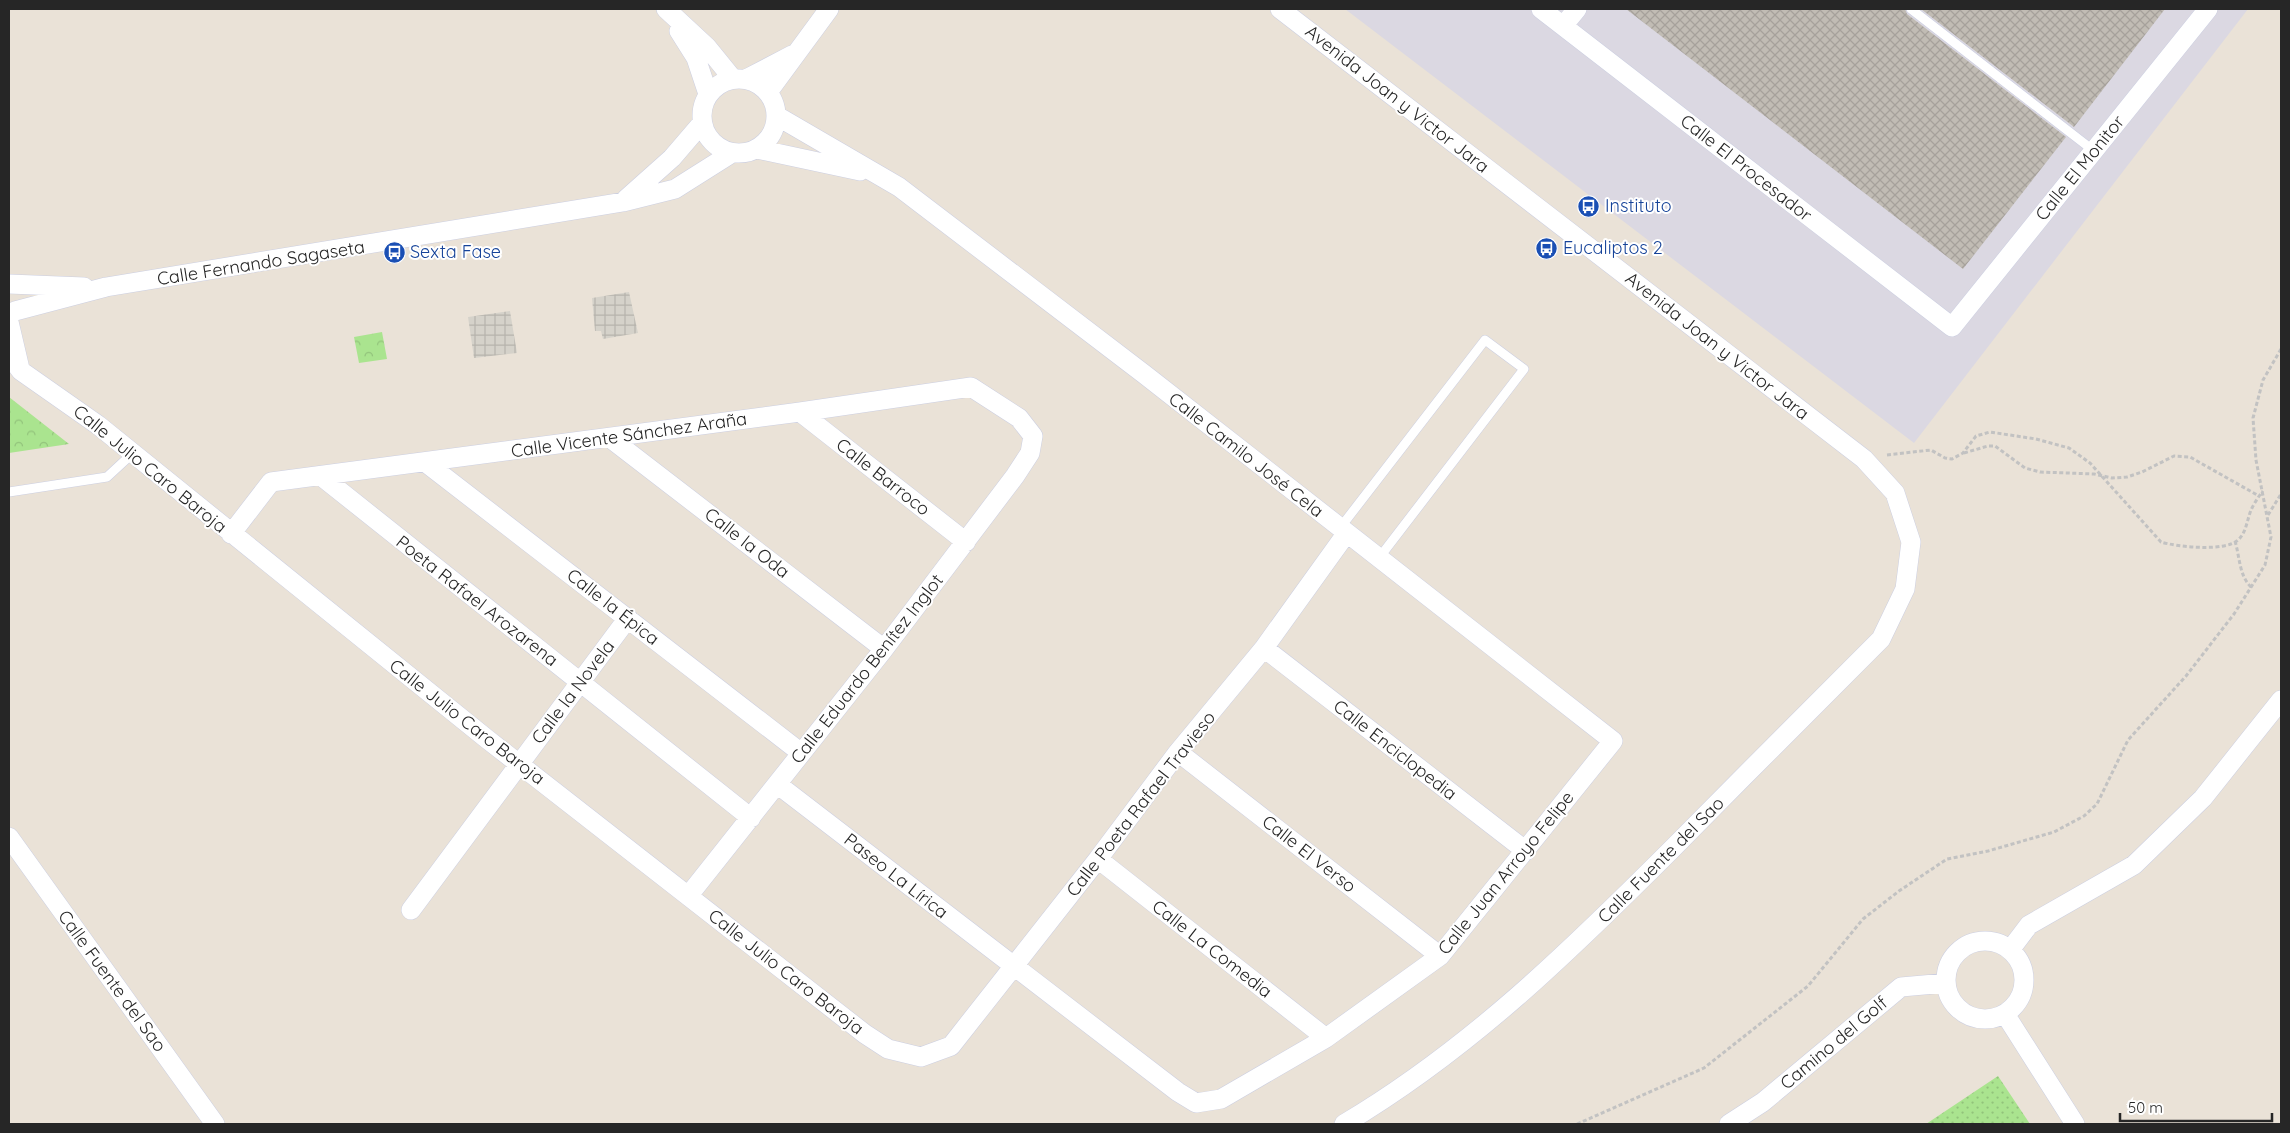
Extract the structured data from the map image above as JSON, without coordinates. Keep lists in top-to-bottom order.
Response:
{
  "streets": {
    "street": [
      "Avenida Joan y Victor Jara",
      "Calle El Procesador",
      "Calle El Monitor",
      "Calle Fernando Sagaseta",
      "Calle Vicente Sánchez Araña",
      "Calle Camilo José Cela",
      "Calle Julio Caro Baroja",
      "Calle Barroco",
      "Calle la Oda",
      "Poeta Rafael Arozarena",
      "Calle la Épica",
      "Calle Eduardo Benítez Inglot",
      "Calle la Novela",
      "Calle Enciclopedia",
      "Calle Poeta Rafael Travieso",
      "Calle El Verso",
      "Calle Fuente del Sao",
      "Calle Juan Arroyo Felipe",
      "Paseo La Lírica",
      "Calle La Comedia",
      "Camino del Golf"
    ]
  },
  "crossings": [
    ["Avenida Joan y Victor Jara", "Calle Fuente del Sao"],
    ["Calle El Procesador", "Calle El Monitor"],
    ["Calle Fernando Sagaseta", "Calle Camilo José Cela"],
    ["Calle Vicente Sánchez Araña", "Calle Julio Caro Baroja"],
    ["Calle Vicente Sánchez Araña", "Calle Barroco"],
    ["Calle Vicente Sánchez Araña", "Calle la Oda"],
    ["Calle Vicente Sánchez Araña", "Poeta Rafael Arozarena"],
    ["Calle Vicente Sánchez Araña", "Calle la Épica"],
    ["Calle Vicente Sánchez Araña", "Calle Eduardo Benítez Inglot"],
    ["Calle Camilo José Cela", "Calle Poeta Rafael Travieso"],
    ["Calle Camilo José Cela", "Calle Juan Arroyo Felipe"],
    ["Calle Julio Caro Baroja", "Calle Eduardo Benítez Inglot"],
    ["Calle Julio Caro Baroja", "Calle la Novela"],
    ["Calle Julio Caro Baroja", "Calle Poeta Rafael Travieso"],
    ["Calle Barroco", "Calle Eduardo Benítez Inglot"],
    ["Calle la Oda", "Calle Eduardo Benítez Inglot"],
    ["Poeta Rafael Arozarena", "Calle Eduardo Benítez Inglot"],
    ["Poeta Rafael Arozarena", "Calle la Novela"],
    ["Calle la Épica", "Calle Eduardo Benítez Inglot"],
    ["Calle la Épica", "Calle la Novela"],
    ["Calle Eduardo Benítez Inglot", "Paseo La Lírica"],
    ["Calle Enciclopedia", "Calle Poeta Rafael Travieso"],
    ["Calle Enciclopedia", "Calle Juan Arroyo Felipe"],
    ["Calle Poeta Rafael Travieso", "Calle El Verso"],
    ["Calle Poeta Rafael Travieso", "Calle Juan Arroyo Felipe"],
    ["Calle Poeta Rafael Travieso", "Paseo La Lírica"],
    ["Calle Poeta Rafael Travieso", "Calle La Comedia"],
    ["Calle El Verso", "Calle Juan Arroyo Felipe"],
    ["Calle Juan Arroyo Felipe", "Paseo La Lírica"],
    ["Calle Juan Arroyo Felipe", "Calle La Comedia"]
  ],
  "places": {
    "bus stop": ["Instituto", "Eucaliptos 2", "Sexta Fase"]
  },
  "scale_bar": "50 m"
}
